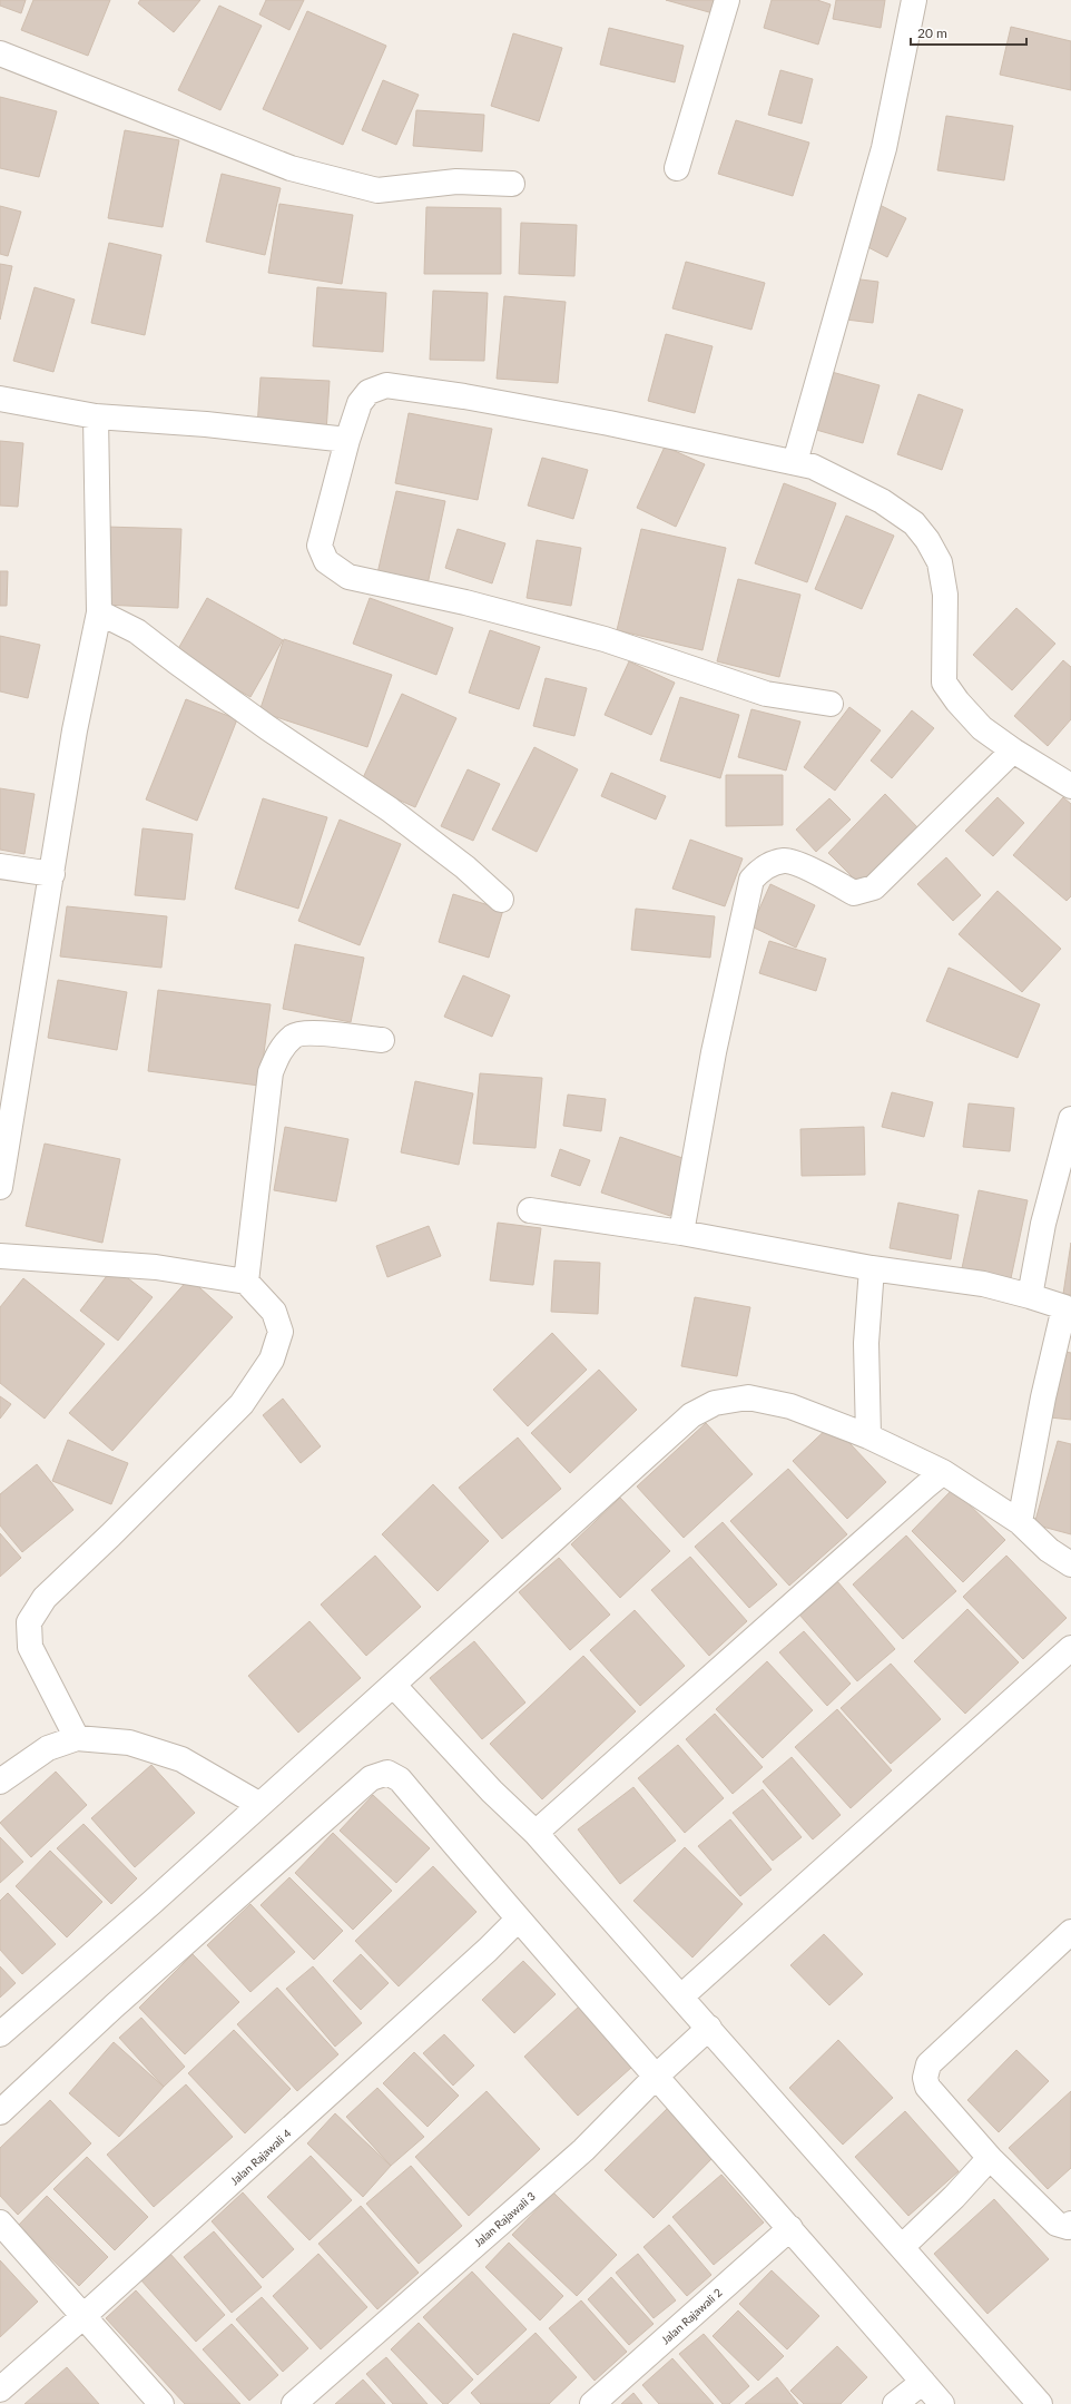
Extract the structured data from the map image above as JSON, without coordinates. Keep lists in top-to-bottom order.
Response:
{
  "streets": {
    "street": ["Jalan Rajawali 4", "Jalan Rajawali 3", "Jalan Rajawali 2"]
  },
  "scale_bar": "20 m"
}
